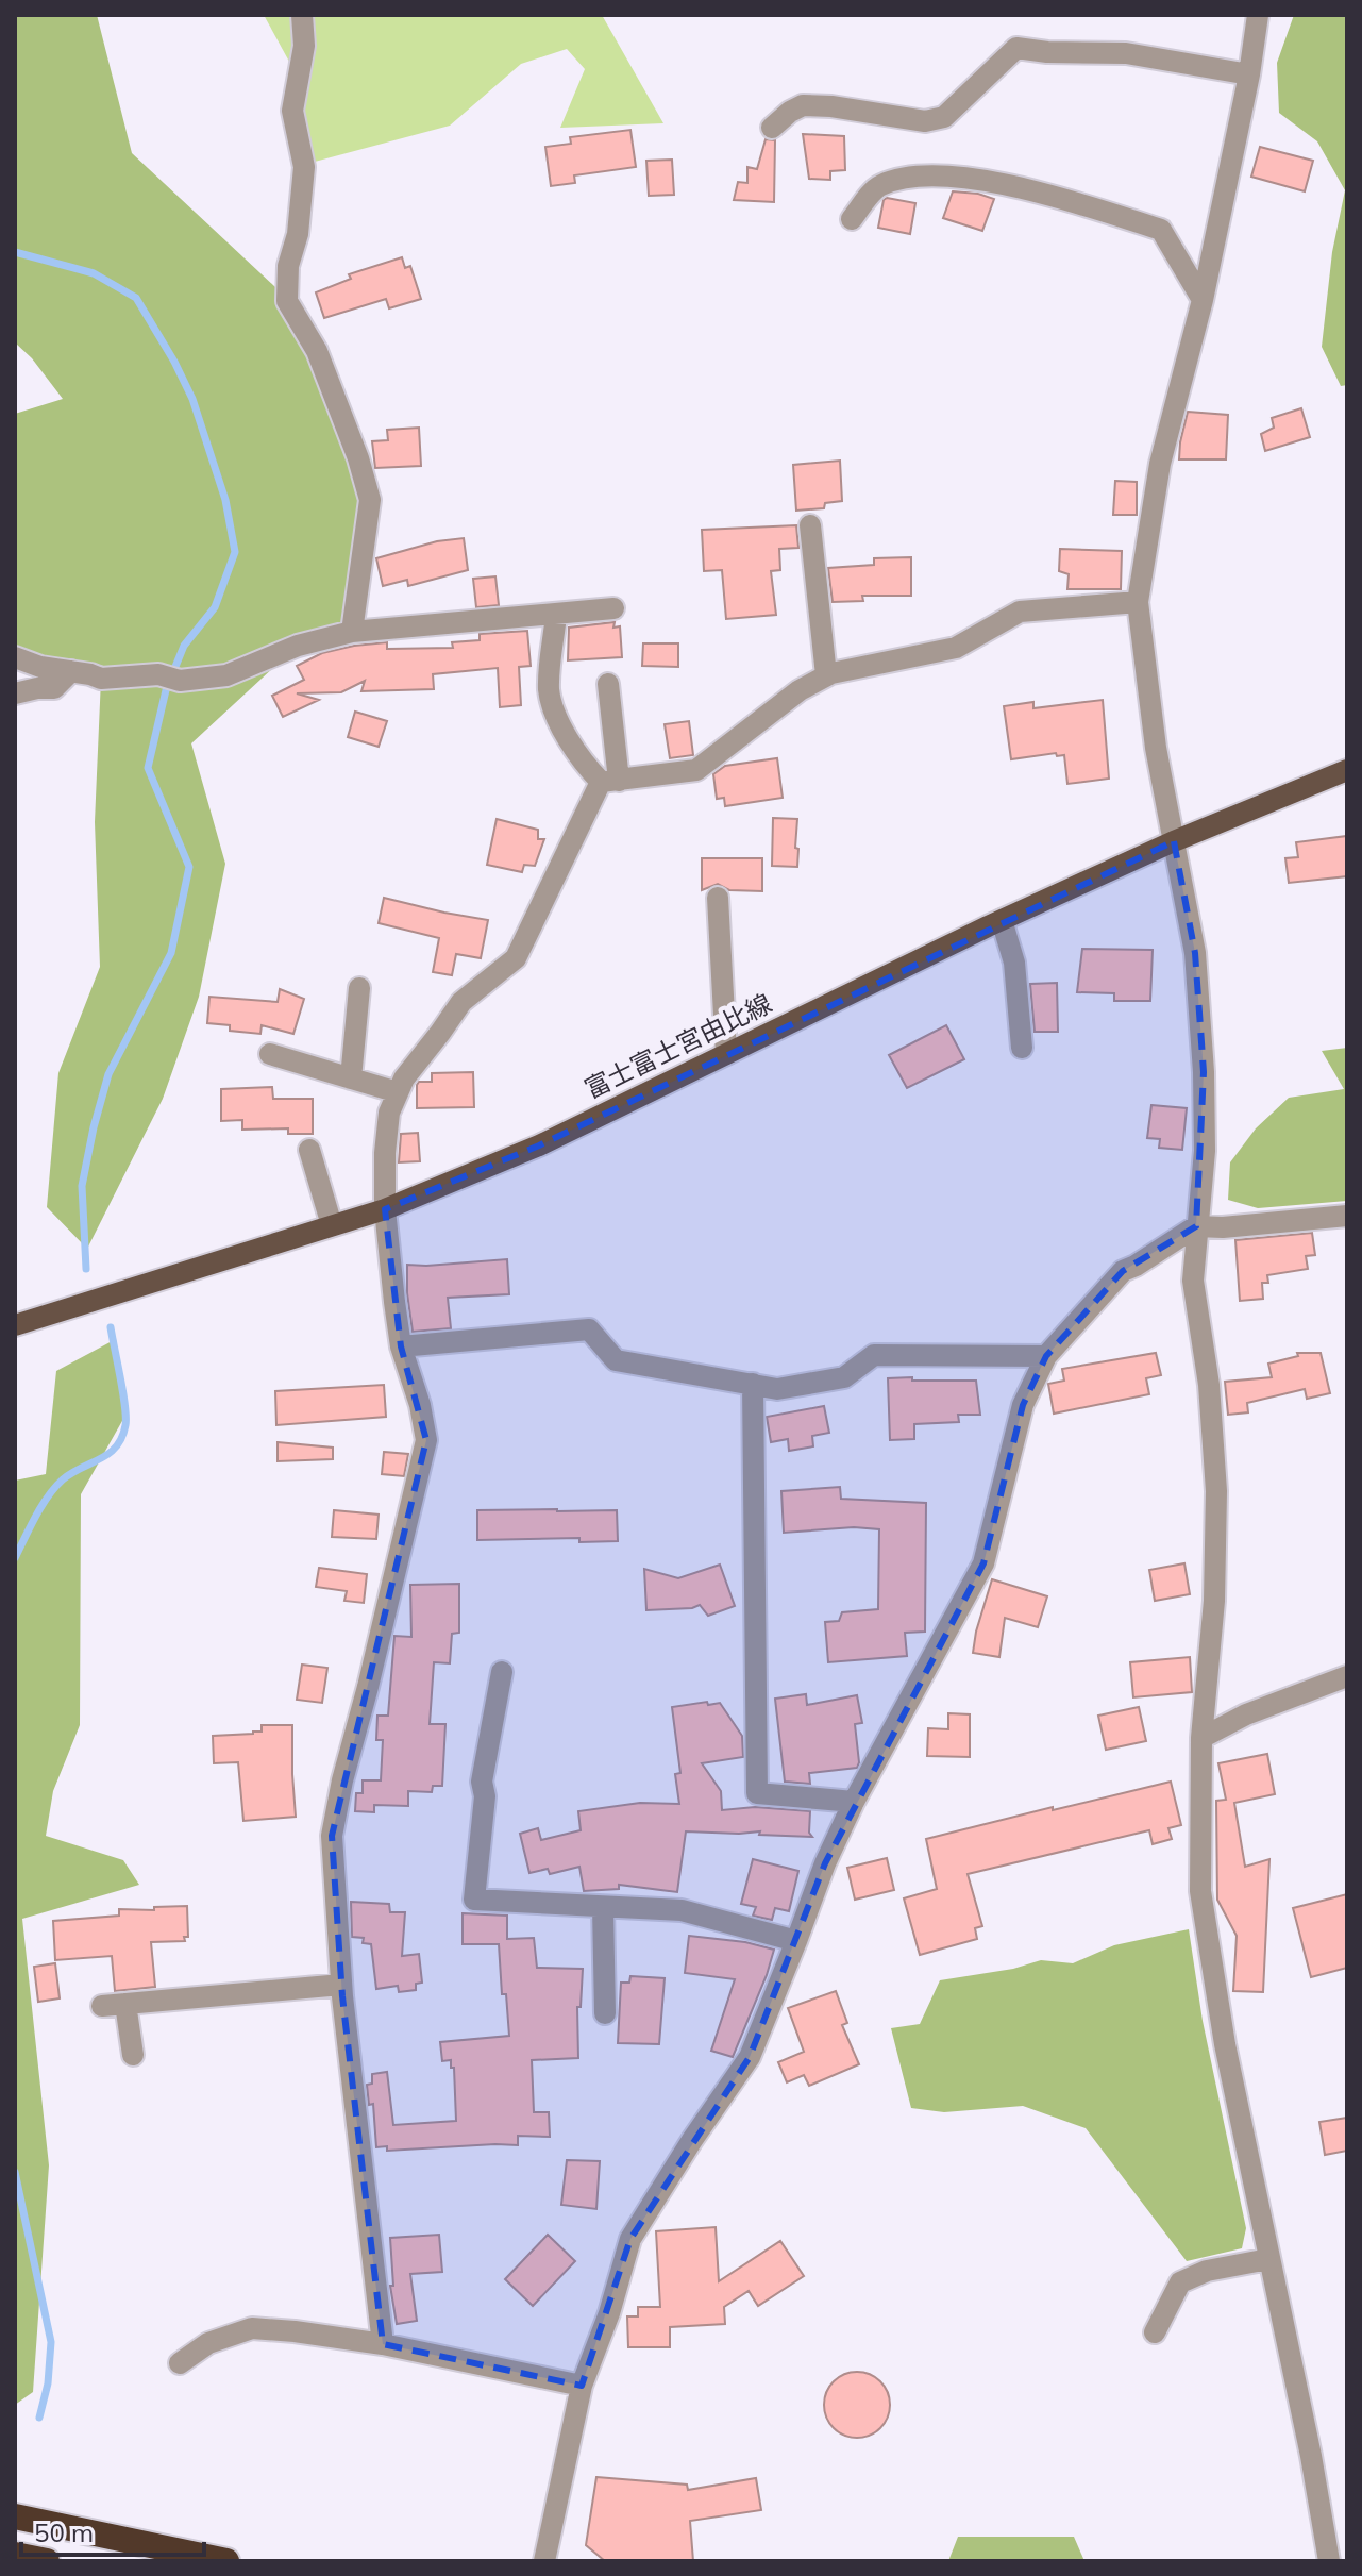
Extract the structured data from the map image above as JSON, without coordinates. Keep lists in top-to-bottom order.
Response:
{
  "streets": {
    "main road": ["富士富士宮由比線"]
  },
  "scale_bar": "50 m"
}
